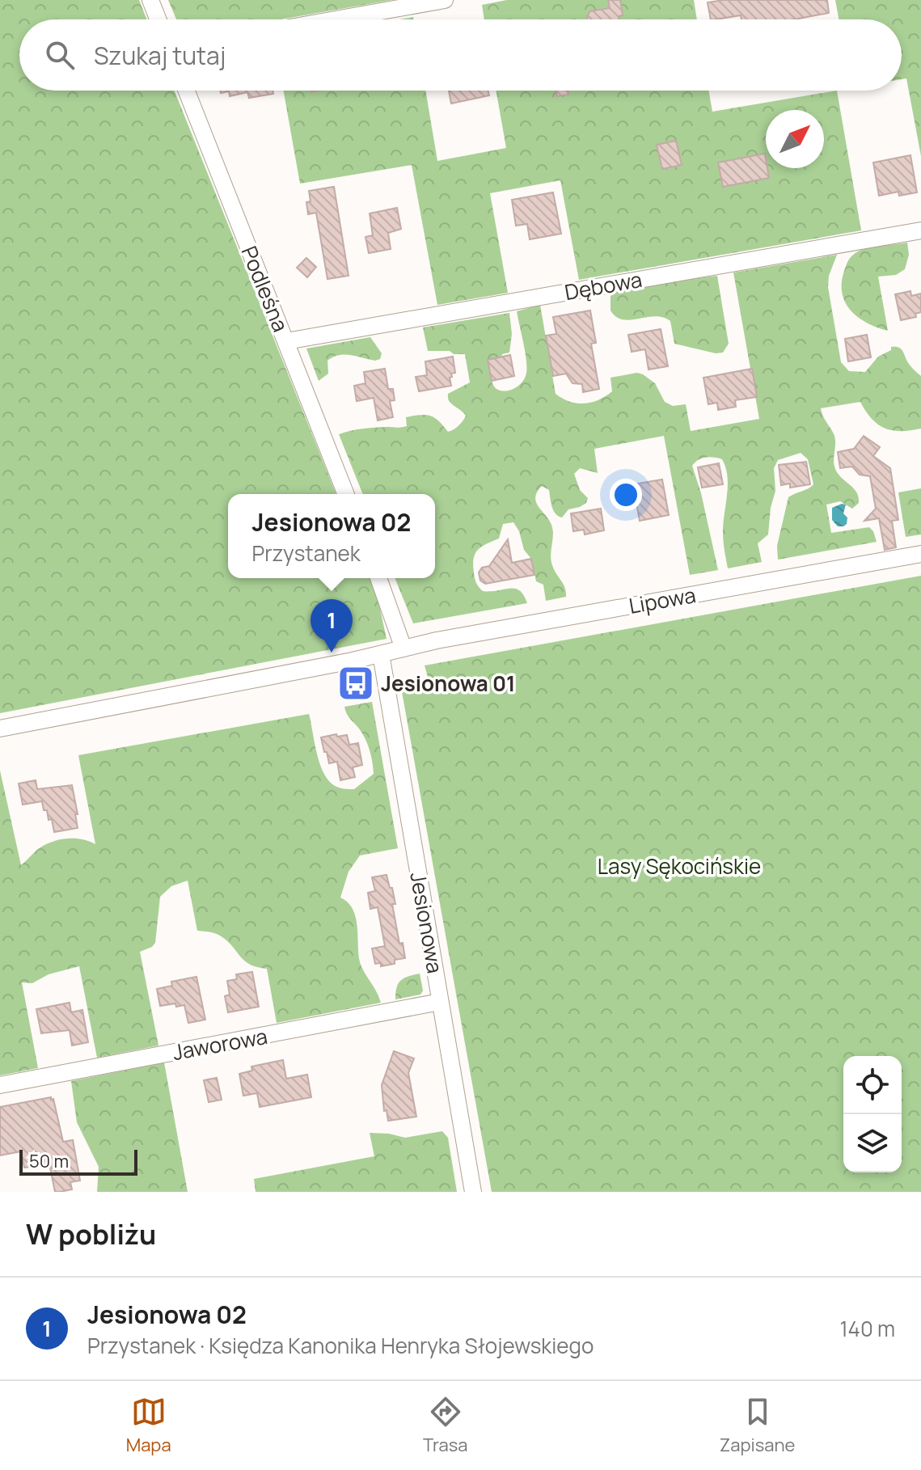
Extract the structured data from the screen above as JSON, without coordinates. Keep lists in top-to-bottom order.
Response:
{
  "streets": {
    "street": [
      "Dębowa",
      "Podleśna",
      "Lipowa",
      "Jesionowa",
      "Jaworowa"
    ]
  },
  "crossings": [
    ["Dębowa", "Podleśna"],
    ["Lipowa", "Jesionowa"],
    ["Jesionowa", "Jaworowa"]
  ],
  "parks": ["Lasy Sękocińskie"],
  "places": {
    "bus stop": ["Jesionowa 01"]
  },
  "scale_bar": "50 m",
  "north": "top right",
  "page": {
    "search": "Szukaj tutaj",
    "popup": ["Jesionowa 02", "Przystanek"],
    "pins": "1",
    "scale": "50 m",
    "heading": "W pobliżu",
    "list": [
      {
        "mark": "1",
        "name": "Jesionowa 02",
        "note": "Przystanek · Księdza Kanonika Henryka Słojewskiego",
        "value": "140 m"
      }
    ],
    "nav": ["Mapa", "Trasa", "Zapisane"]
  }
}
